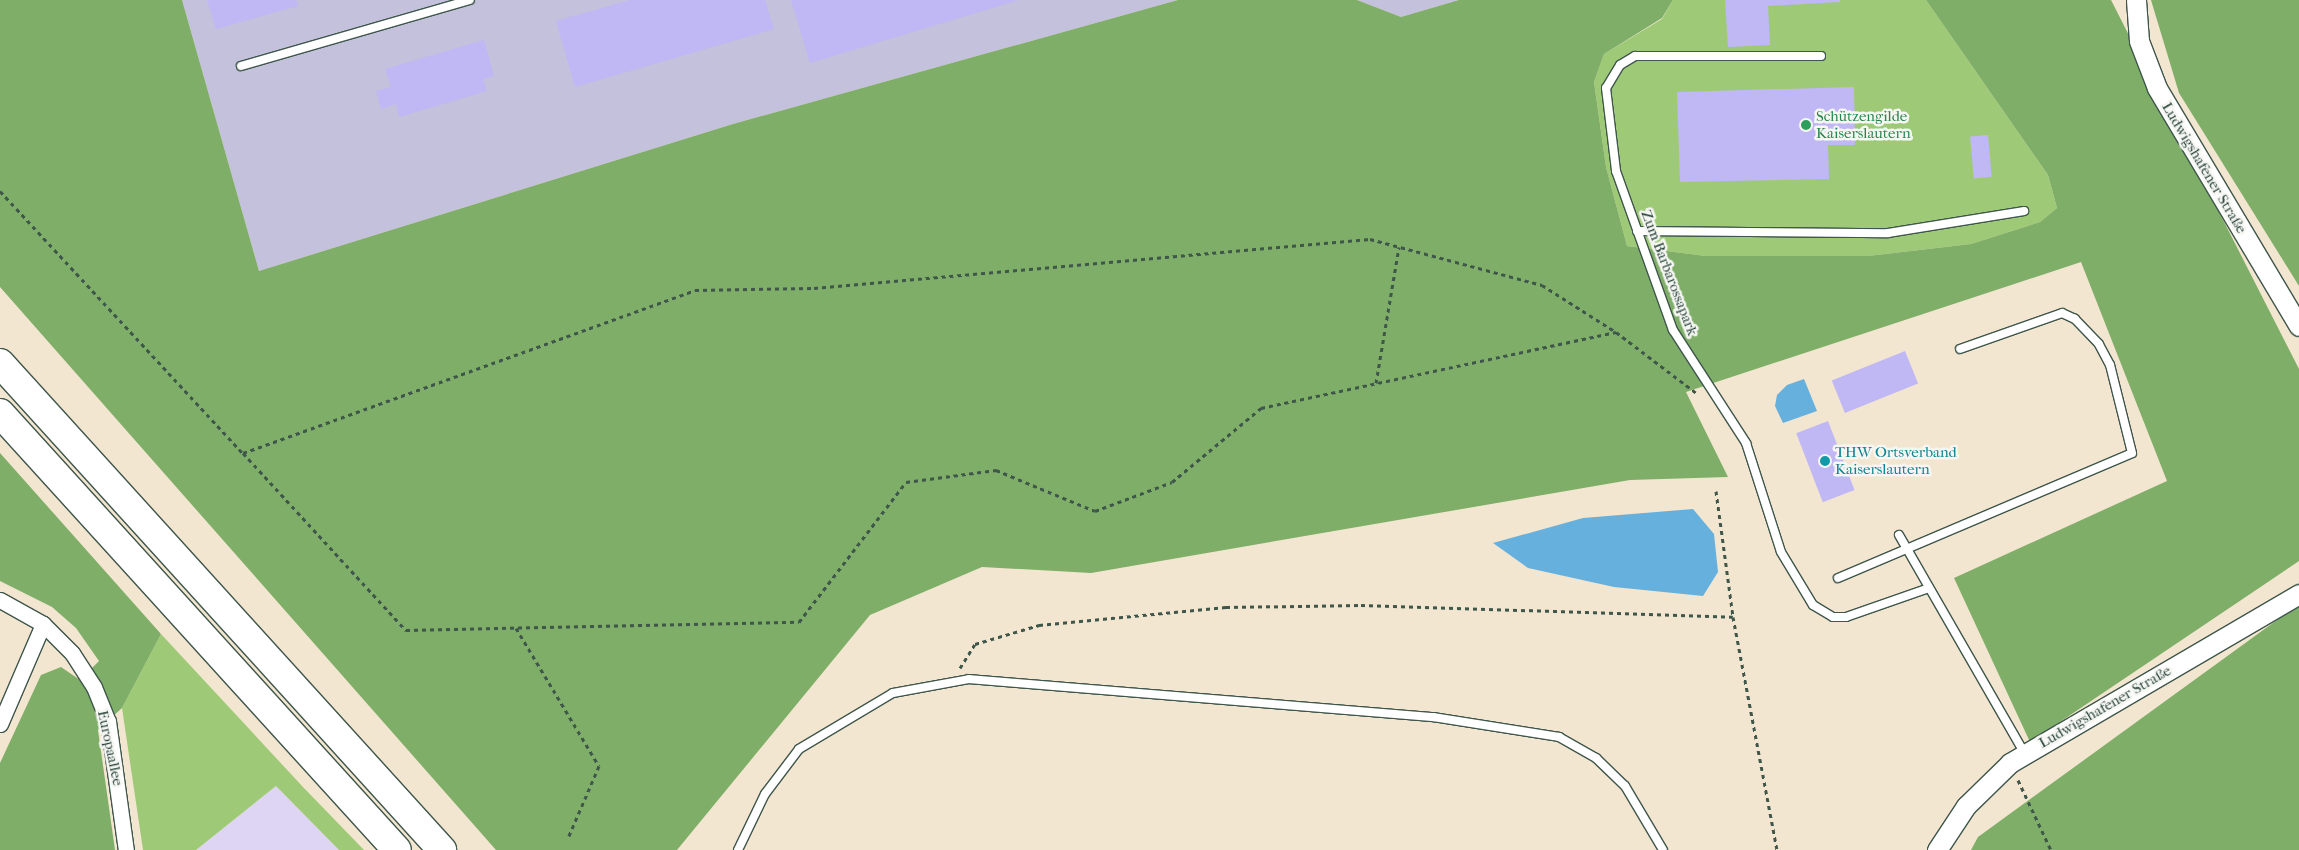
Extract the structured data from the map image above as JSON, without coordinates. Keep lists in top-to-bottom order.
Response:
{
  "streets": {
    "street": ["Ludwigshafener Straße", "Europaallee"],
    "lane": ["Zum Barbarossapark"]
  },
  "places": ["Schützengilde Kaiserslautern", "THW Ortsverband Kaiserslautern"]
}
